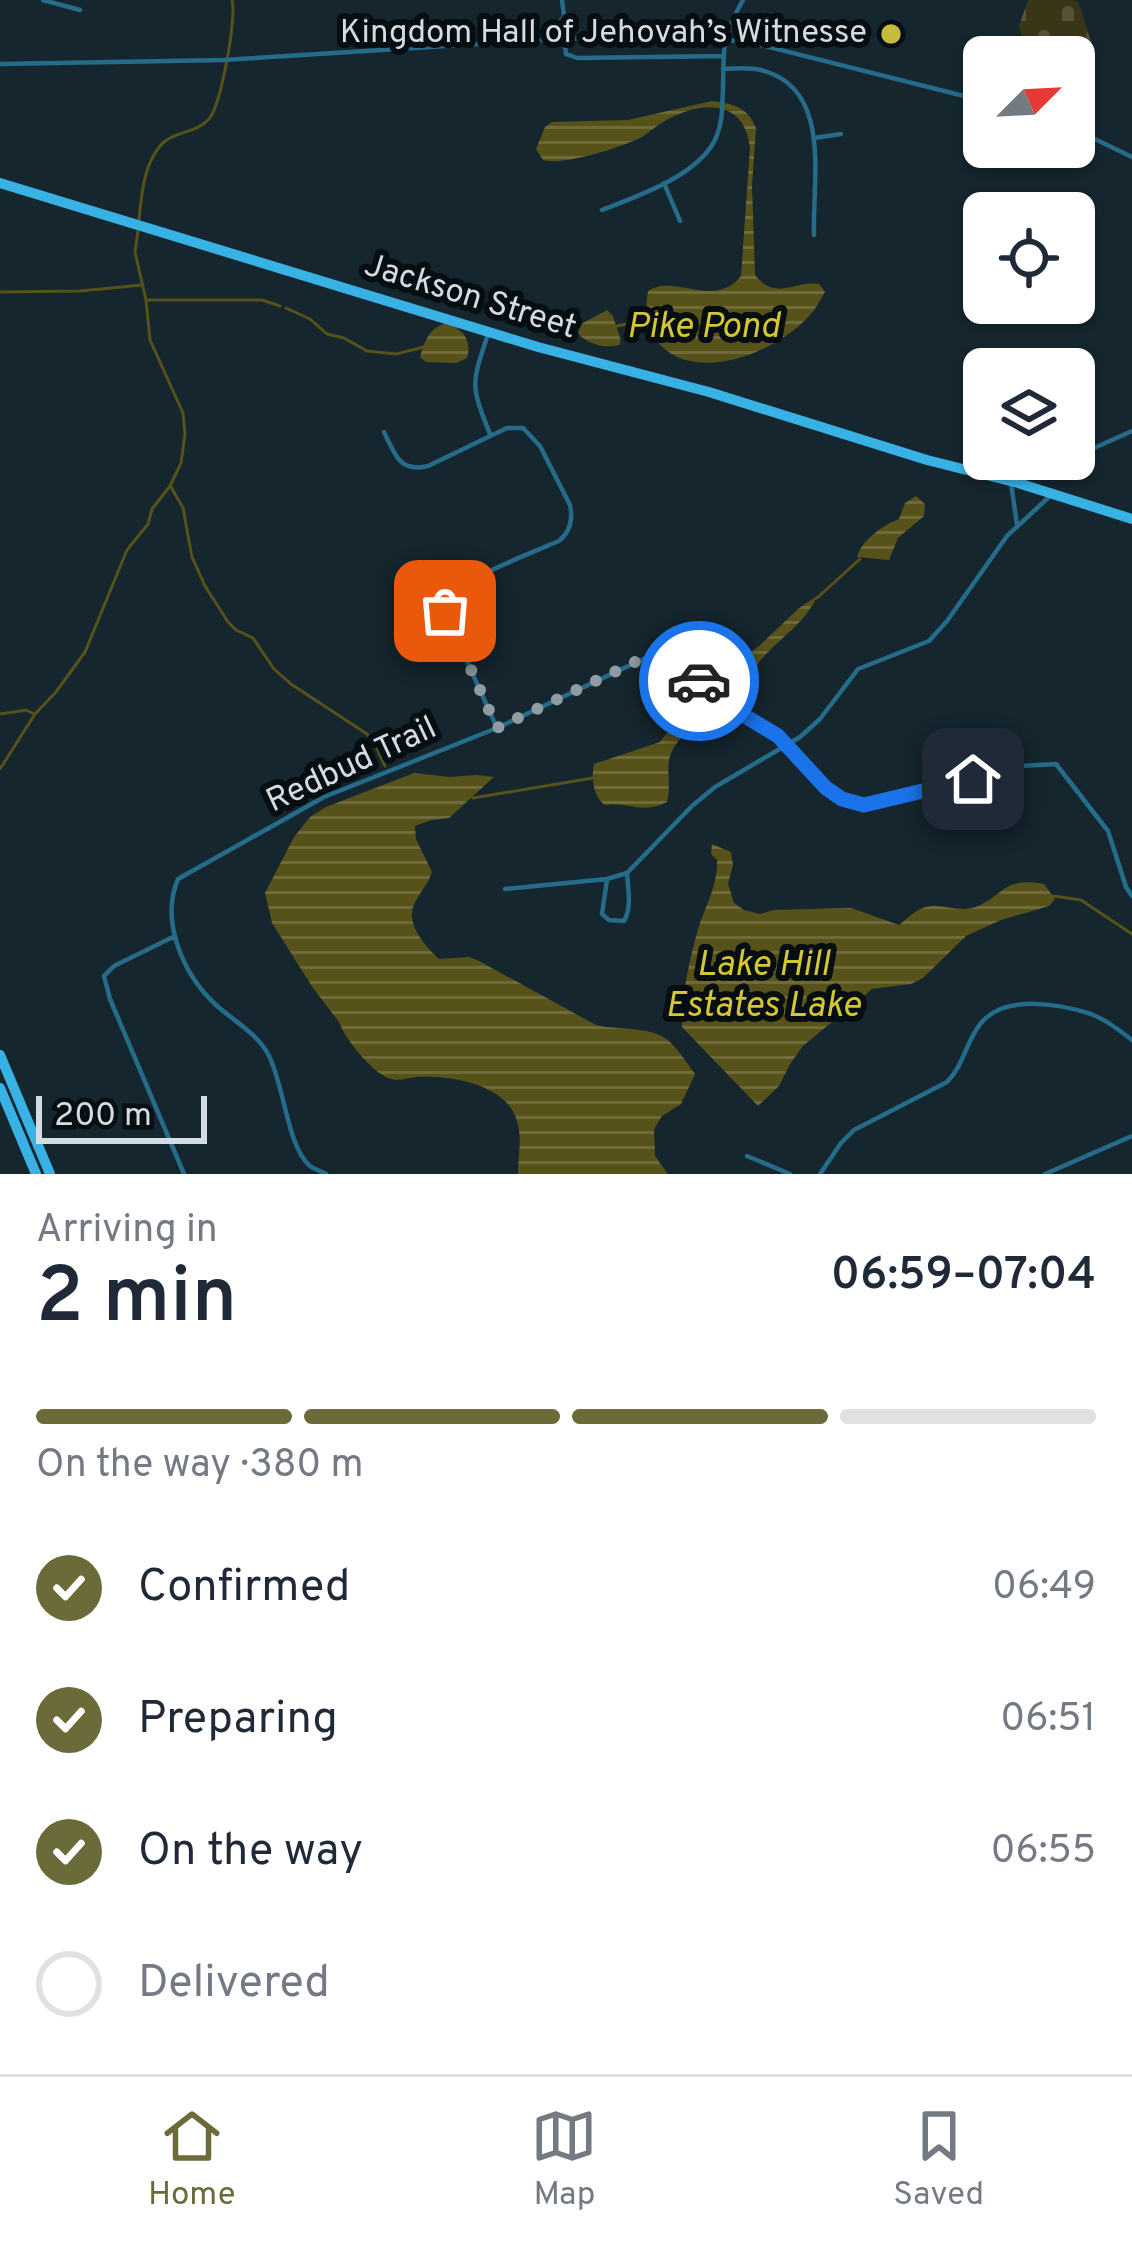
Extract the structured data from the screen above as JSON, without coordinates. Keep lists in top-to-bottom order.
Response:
{
  "streets": {
    "main road": ["Jackson Street"],
    "street": ["Redbud Trail"]
  },
  "water": ["Pike Pond", "Lake Hill Estates Lake"],
  "places": ["Kingdom Hall of Jehovah’s Witnesse"],
  "scale_bar": "200 m",
  "north": "top right",
  "page": {
    "scale": "200 m",
    "heading": ["2 min", "Arriving in", "06:59–07:04"],
    "bar": "On the way · 380 m",
    "list": [
      ["Confirmed", "06:49"],
      ["Preparing", "06:51"],
      ["On the way", "06:55"],
      "Delivered"
    ],
    "tabs": ["Home", "Map", "Saved"]
  }
}
